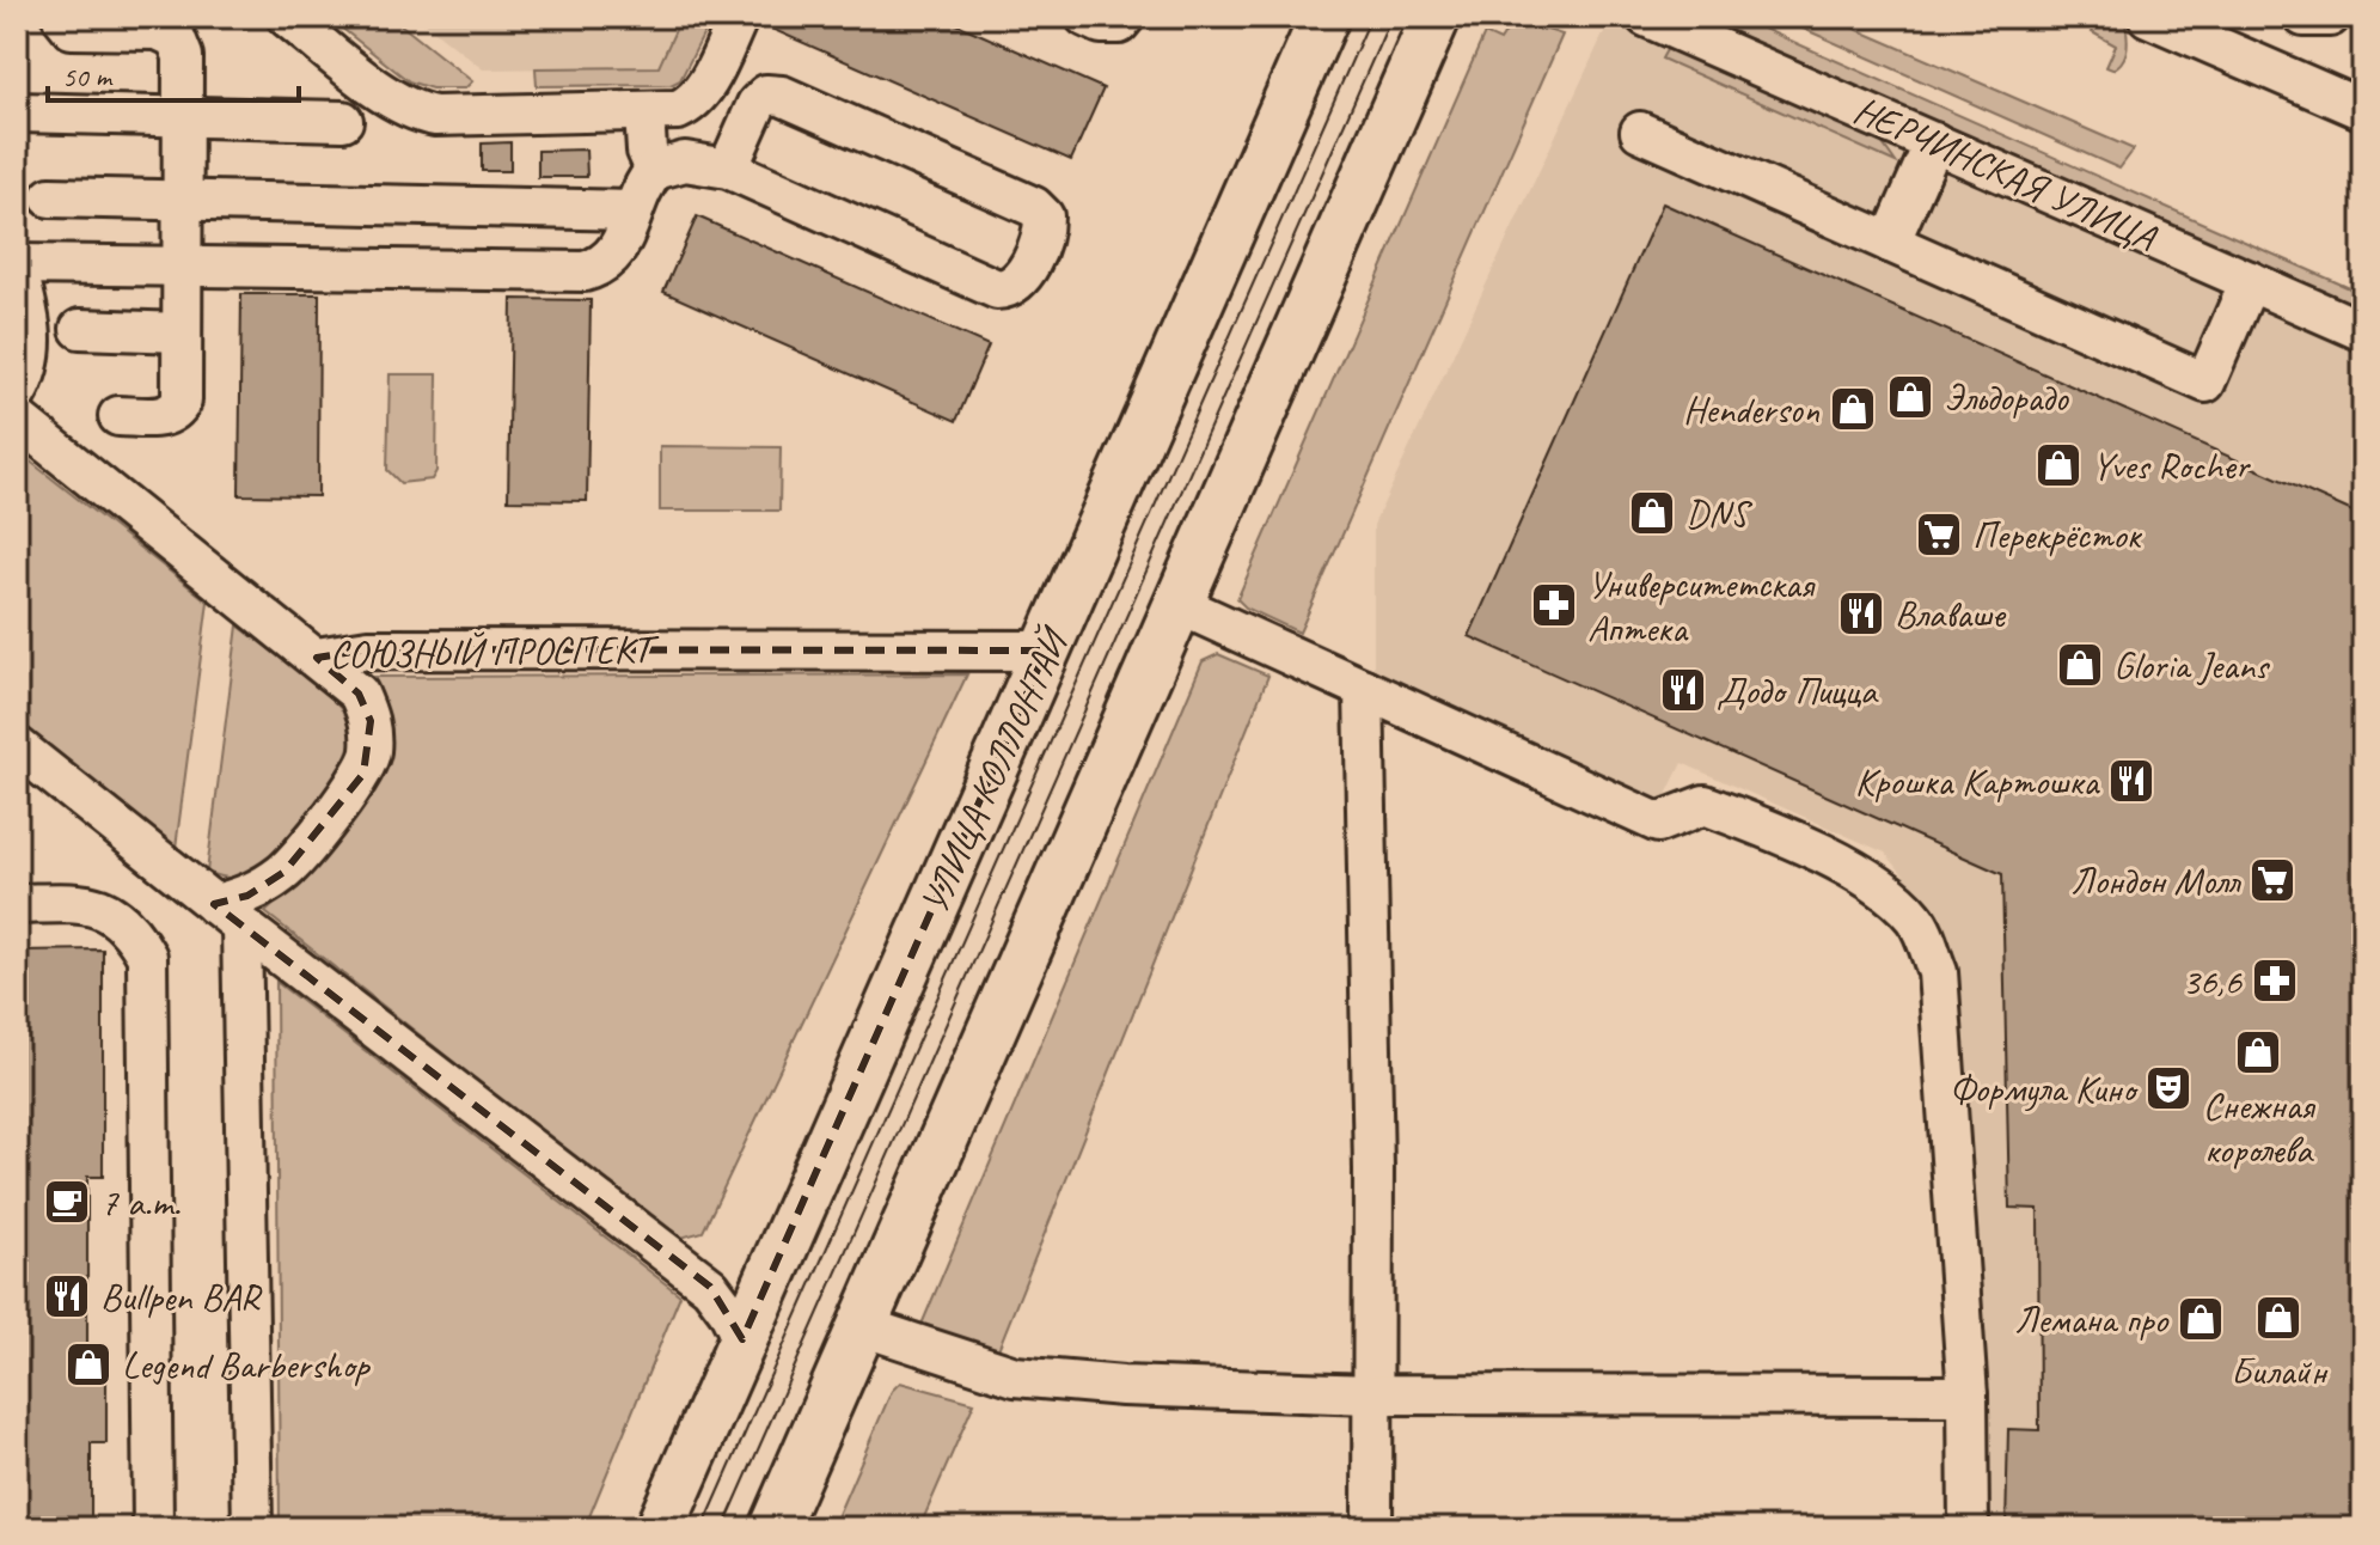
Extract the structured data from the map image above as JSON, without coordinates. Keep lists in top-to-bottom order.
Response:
{
  "streets": {
    "main road": ["УЛИЦА КОЛЛОНТАЙ"],
    "street": ["НЕРЧИНСКАЯ УЛИЦА", "СОЮЗНЫЙ ПРОСПЕКТ"]
  },
  "crossings": [
    ["СОЮЗНЫЙ ПРОСПЕКТ", "УЛИЦА КОЛЛОНТАЙ"]
  ],
  "places": {
    "shop": [
      "Эльдорадо",
      "Henderson",
      "Yves Rocher",
      "DNS",
      "Gloria Jeans",
      "Снежная королева",
      "Билайн",
      "Лемана про",
      "Legend Barbershop"
    ],
    "supermarket": ["Перекрёсток", "Лондон Молл"],
    "pharmacy": ["Университетская Аптека", "36,6"],
    "restaurant": [
      "Влаваше",
      "Додо Пицца",
      "Крошка Картошка",
      "Bullpen BAR"
    ],
    "theatre": ["Формула Кино"],
    "cafe": ["7 a.m."]
  },
  "scale_bar": "50 m"
}
